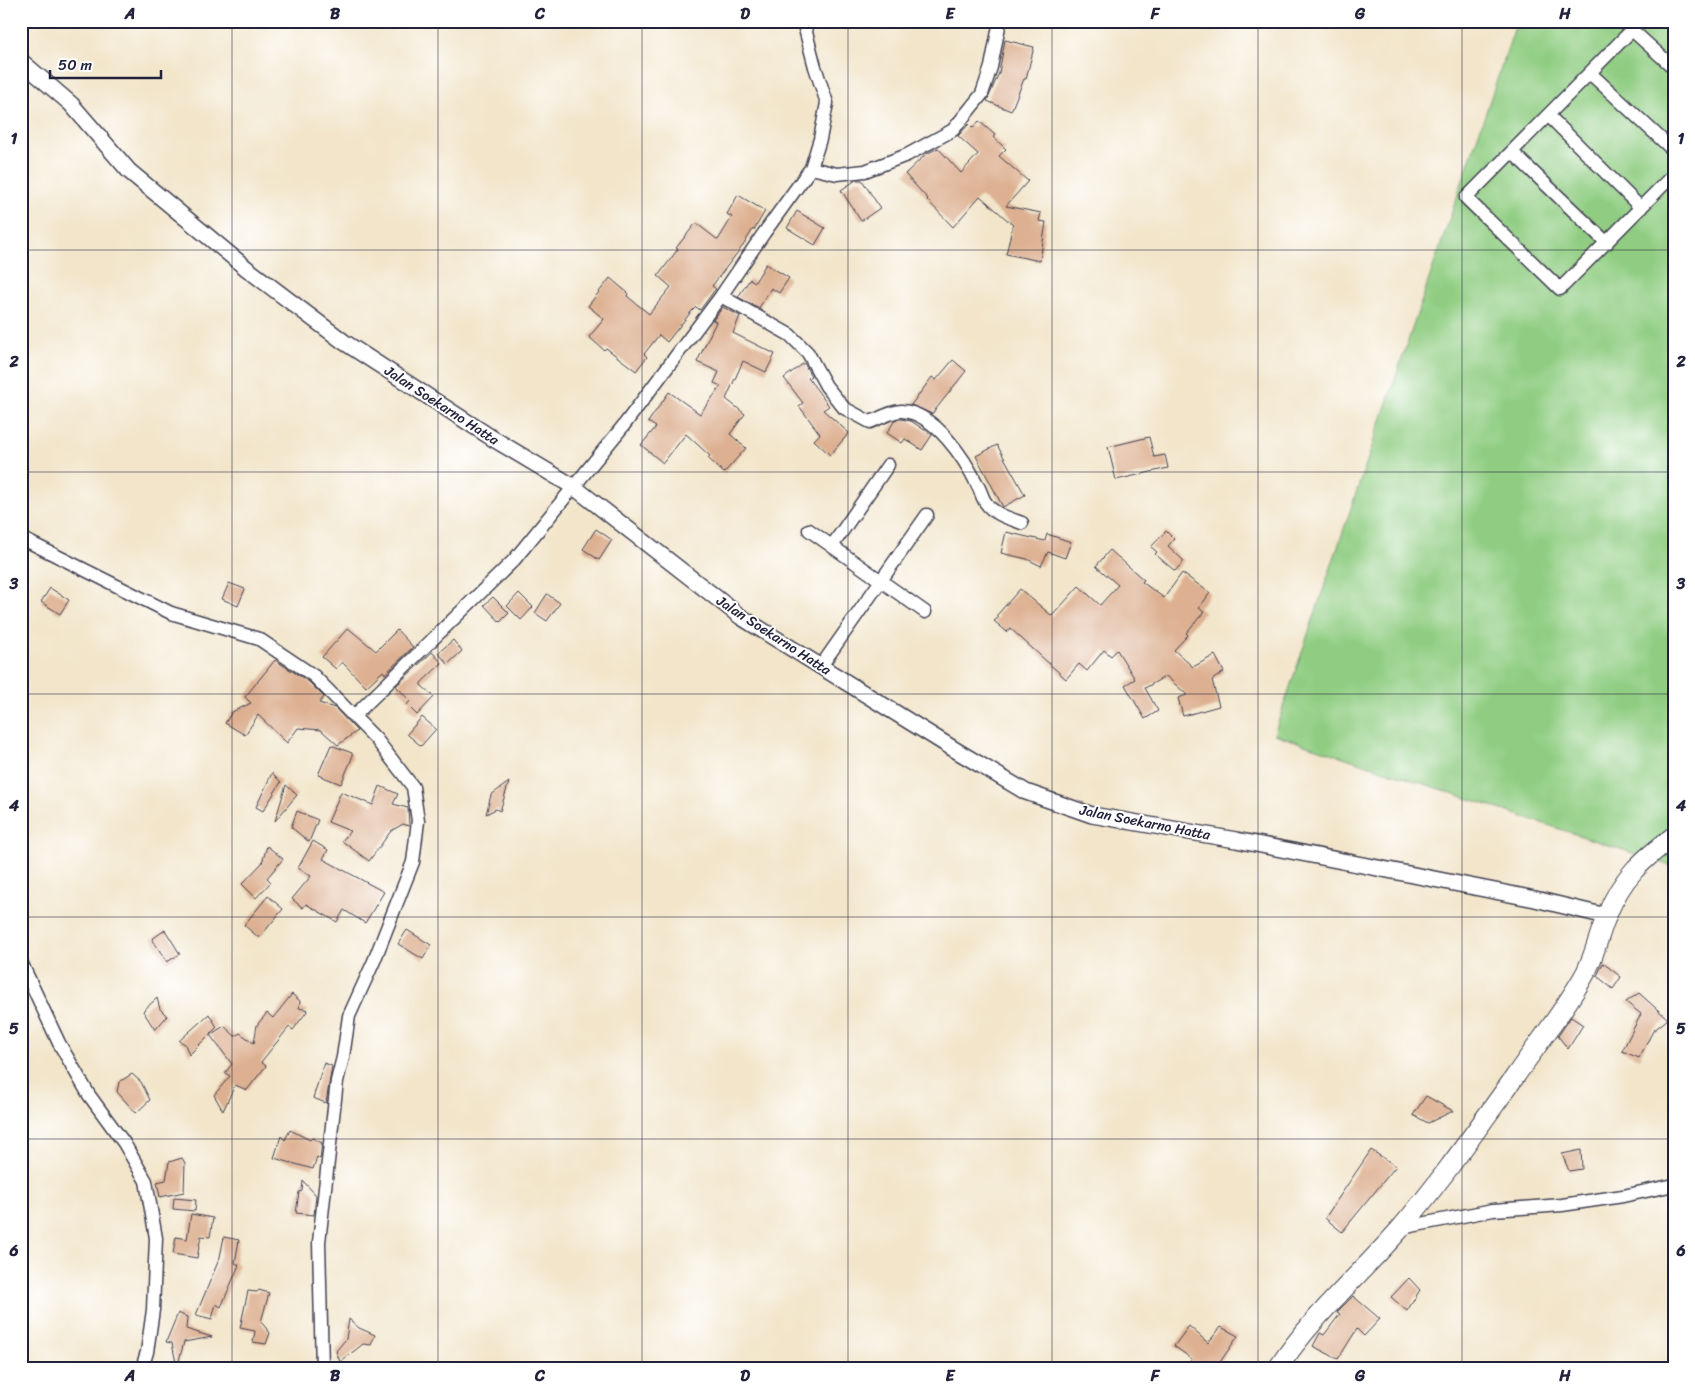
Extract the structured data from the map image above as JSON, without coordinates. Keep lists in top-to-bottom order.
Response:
{
  "streets": {
    "street": ["Jalan Soekarno Hatta"]
  },
  "scale_bar": "50 m",
  "grid": {
    "columns": [
      "A",
      "B",
      "C",
      "D",
      "E",
      "F",
      "G",
      "H"
    ],
    "rows": [
      "1",
      "2",
      "3",
      "4",
      "5",
      "6"
    ]
  }
}
